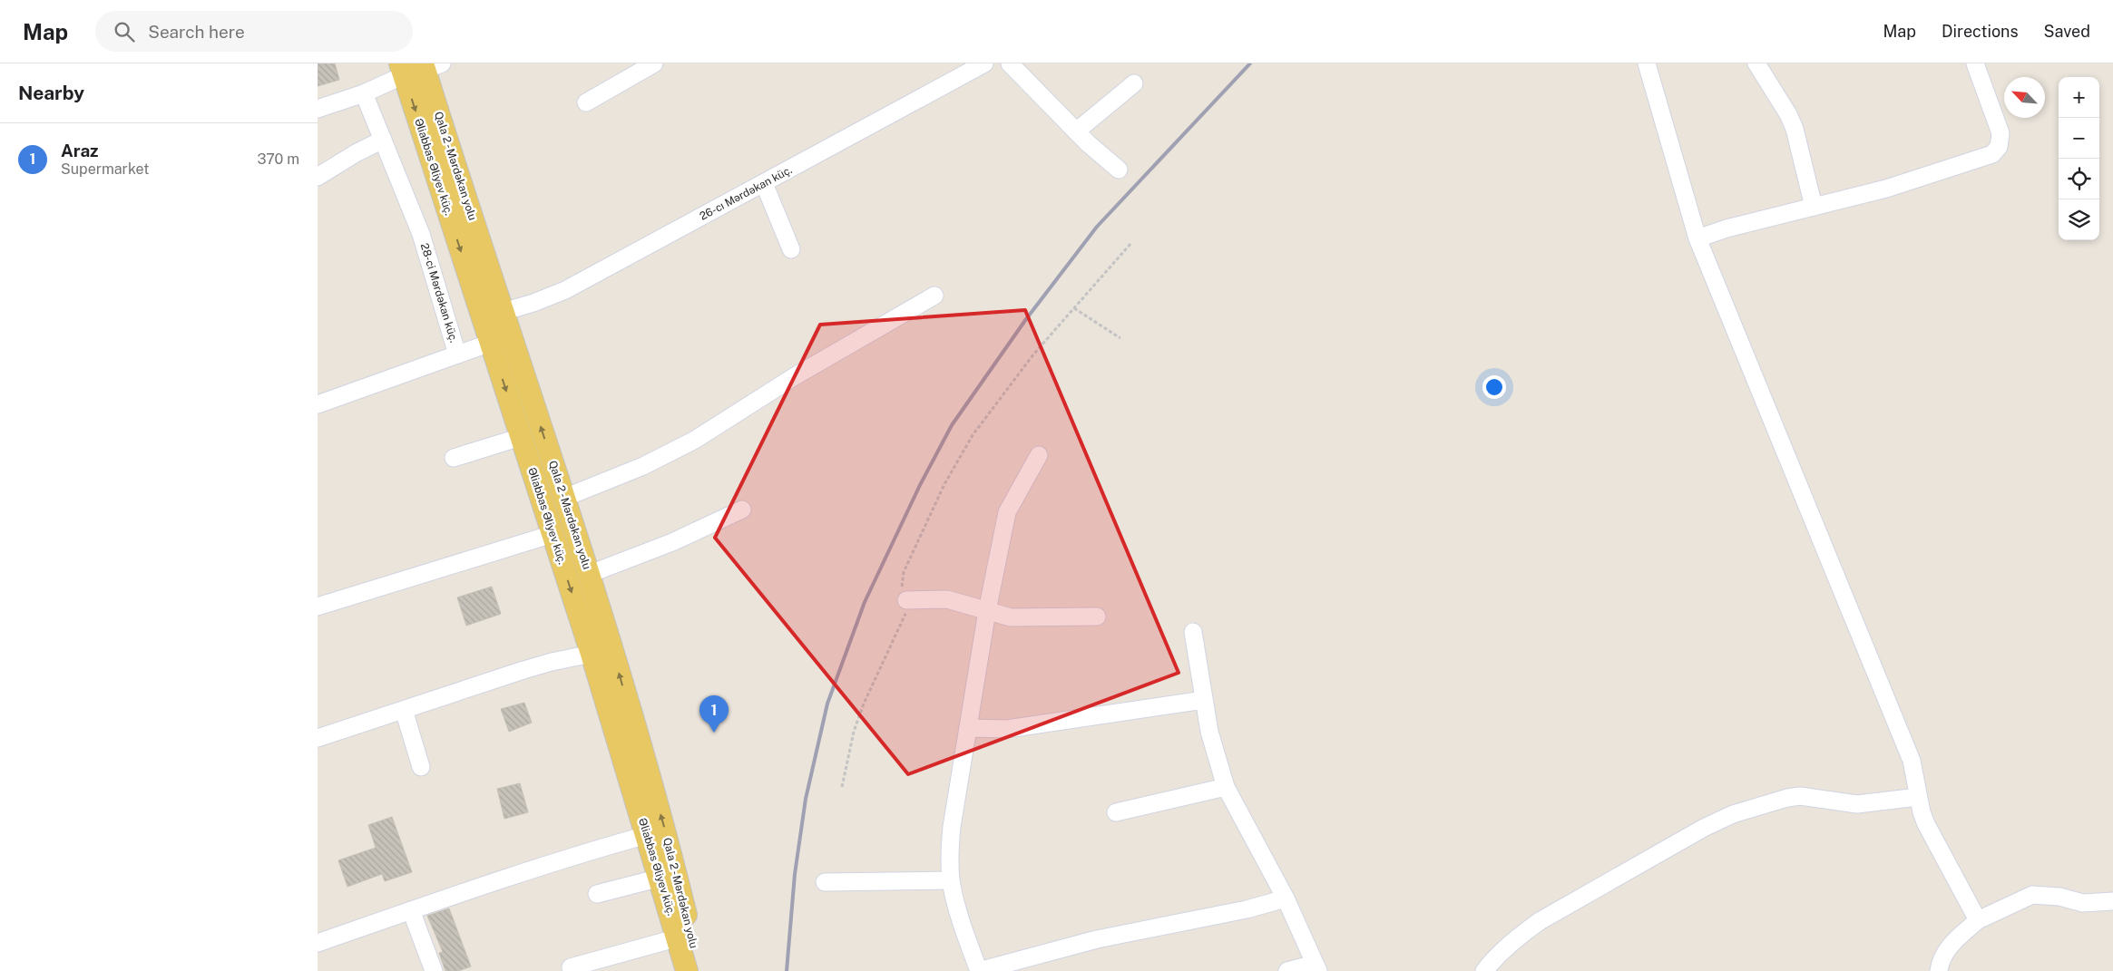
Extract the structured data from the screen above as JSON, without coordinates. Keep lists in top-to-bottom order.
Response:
{
  "streets": {
    "main road": ["Qala 2 - Mərdəkan yolu", "Əliabbas Əliyev küç."],
    "street": ["26-cı Mərdəkan küç.", "28-ci Mərdəkan küç."]
  },
  "crossings": [
    ["Qala 2 - Mərdəkan yolu", "26-cı Mərdəkan küç."]
  ],
  "one_way": ["Qala 2 - Mərdəkan yolu", "Əliabbas Əliyev küç."],
  "north": "top left",
  "page": {
    "header": "Map",
    "search": "Search here",
    "nav": ["Map", "Directions", "Saved"],
    "heading": "Nearby",
    "map_buttons": ["+", "−"],
    "list": [
      {
        "mark": "1",
        "name": "Araz",
        "note": "Supermarket",
        "value": "370 m"
      }
    ],
    "pins": "1"
  }
}
